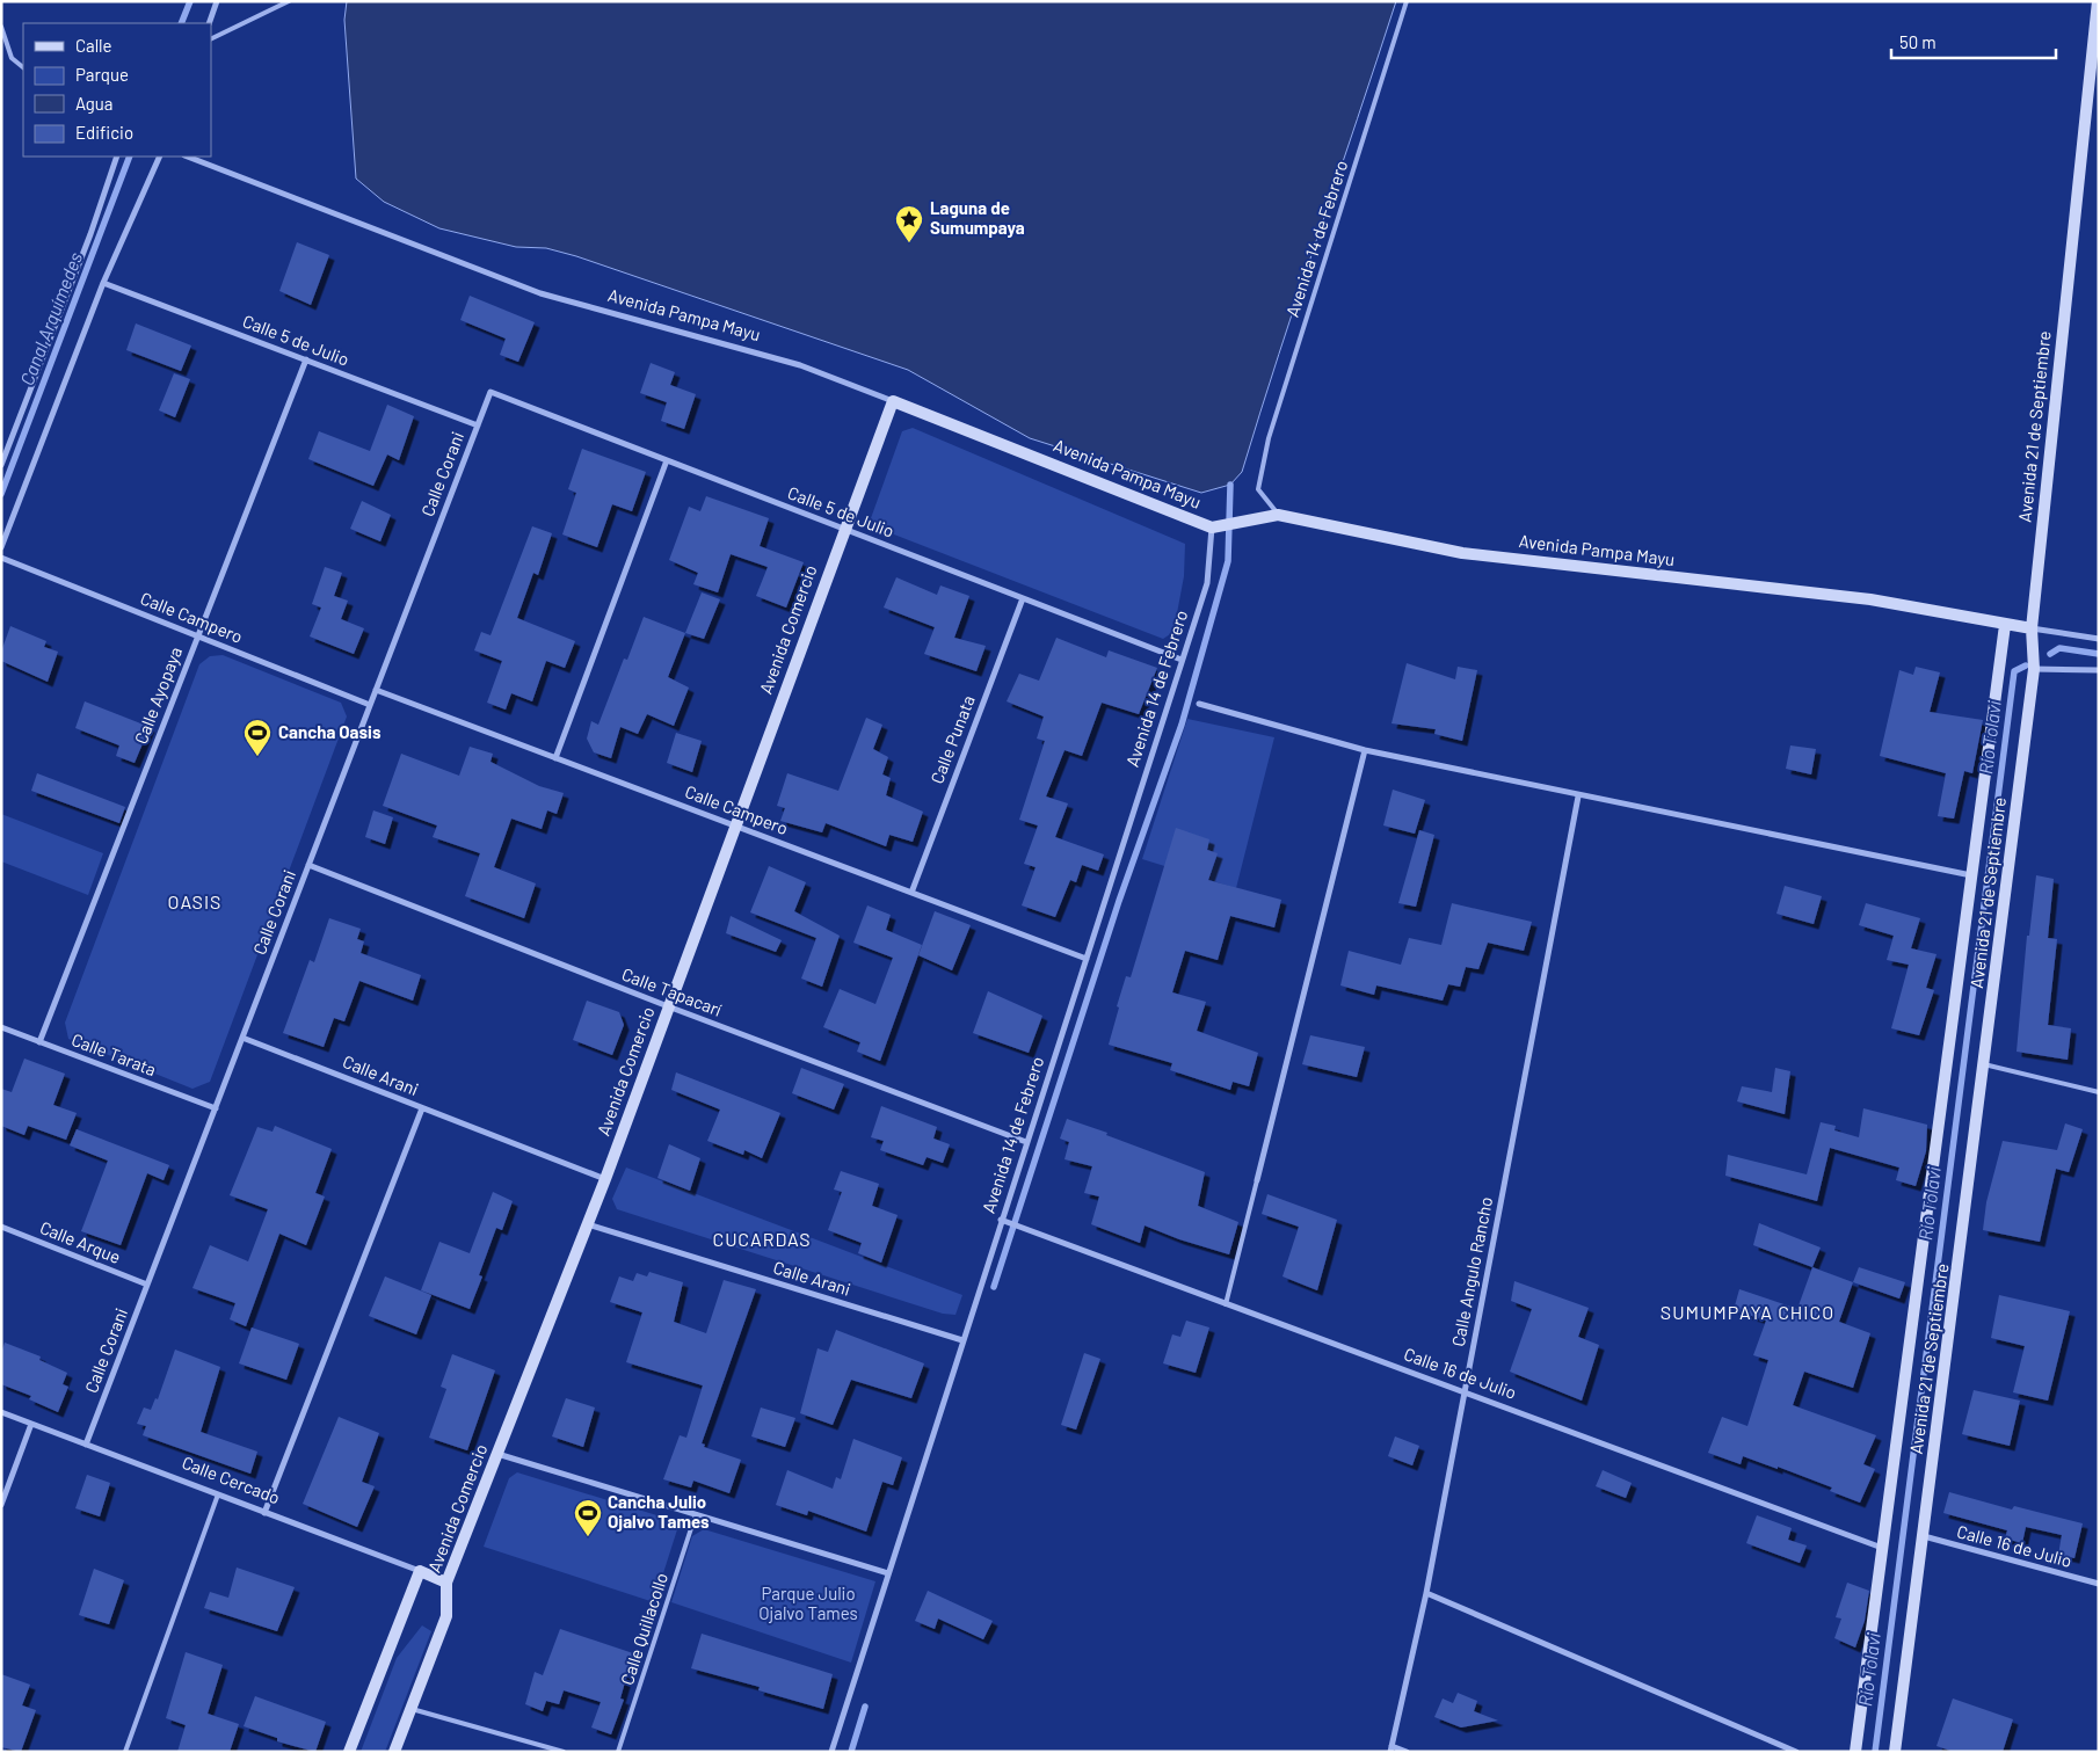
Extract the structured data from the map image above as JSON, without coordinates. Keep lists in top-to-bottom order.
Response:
{
  "streets": {
    "street": [
      "Avenida 14 de Febrero",
      "Avenida Pampa Mayu",
      "Calle 5 de Julio",
      "Avenida 21 de Septiembre",
      "Calle Corani",
      "Calle Campero",
      "Avenida Comercio",
      "Calle Ayopaya",
      "Calle Punata",
      "Calle Tapacarí",
      "Calle Tarata",
      "Calle Arani",
      "Calle Arque",
      "Calle Angulo Rancho",
      "Calle 16 de Julio",
      "Calle Cercado"
    ],
    "lane": ["Calle Quillacollo"]
  },
  "crossings": [
    ["Avenida 14 de Febrero", "Avenida Pampa Mayu"],
    ["Avenida 14 de Febrero", "Calle 5 de Julio"],
    ["Avenida 14 de Febrero", "Calle Campero"],
    ["Avenida 14 de Febrero", "Calle Tapacarí"],
    ["Avenida 14 de Febrero", "Calle Arani"],
    ["Avenida 14 de Febrero", "Calle 16 de Julio"],
    ["Avenida Pampa Mayu", "Avenida 21 de Septiembre"],
    ["Avenida Pampa Mayu", "Avenida Comercio"],
    ["Calle 5 de Julio", "Calle Corani"],
    ["Calle 5 de Julio", "Avenida Comercio"],
    ["Calle 5 de Julio", "Calle Ayopaya"],
    ["Calle 5 de Julio", "Calle Punata"],
    ["Avenida 21 de Septiembre", "Calle 16 de Julio"],
    ["Calle Corani", "Calle Campero"],
    ["Calle Corani", "Calle Tapacarí"],
    ["Calle Corani", "Calle Tarata"],
    ["Calle Corani", "Calle Arani"],
    ["Calle Corani", "Calle Arque"],
    ["Calle Corani", "Calle Cercado"],
    ["Calle Campero", "Avenida Comercio"],
    ["Calle Campero", "Calle Ayopaya"],
    ["Calle Campero", "Calle Punata"],
    ["Avenida Comercio", "Calle Tapacarí"],
    ["Avenida Comercio", "Calle Arani"],
    ["Avenida Comercio", "Calle Cercado"],
    ["Calle Ayopaya", "Calle Tarata"],
    ["Calle Angulo Rancho", "Calle 16 de Julio"]
  ],
  "districts": ["OASIS", "CUCARDAS", "SUMUMPAYA CHICO"],
  "water": ["Canal Arquímedes", "Río Tolavi"],
  "parks": ["Parque Julio Ojalvo Tames"],
  "places": {
    "place": ["Laguna de Sumumpaya"],
    "sports": ["Cancha Oasis", "Cancha Julio Ojalvo Tames"]
  },
  "legend": [
    "Calle",
    "Parque",
    "Agua",
    "Edificio"
  ],
  "scale_bar": "50 m"
}
